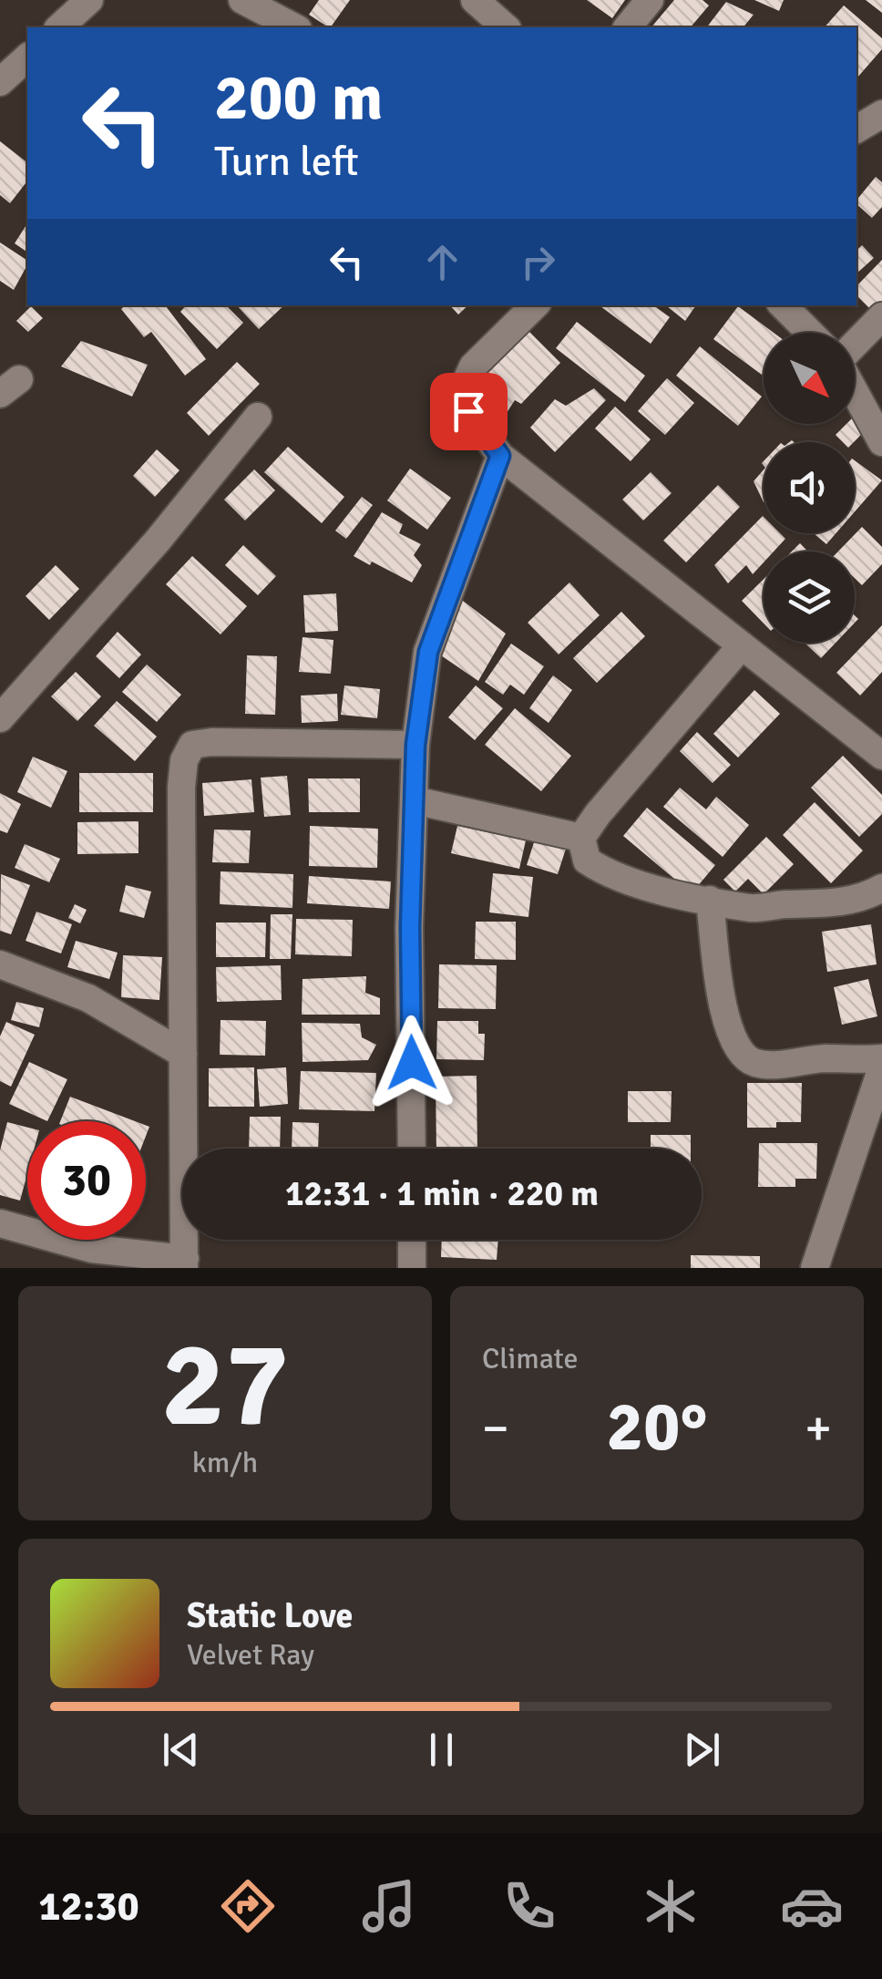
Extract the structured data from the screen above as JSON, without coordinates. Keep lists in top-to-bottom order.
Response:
{
  "north": "bottom right",
  "page": {
    "turn": ["200 m", "Turn left"],
    "limit": "30",
    "trip": "12:31 · 1 min · 220 m",
    "tile": [
      ["27", "km/h"],
      "Climate"
    ],
    "heat": ["−", "20°", "+"],
    "song": ["Static Love", "Velvet Ray"],
    "tabs": "12:30"
  }
}
